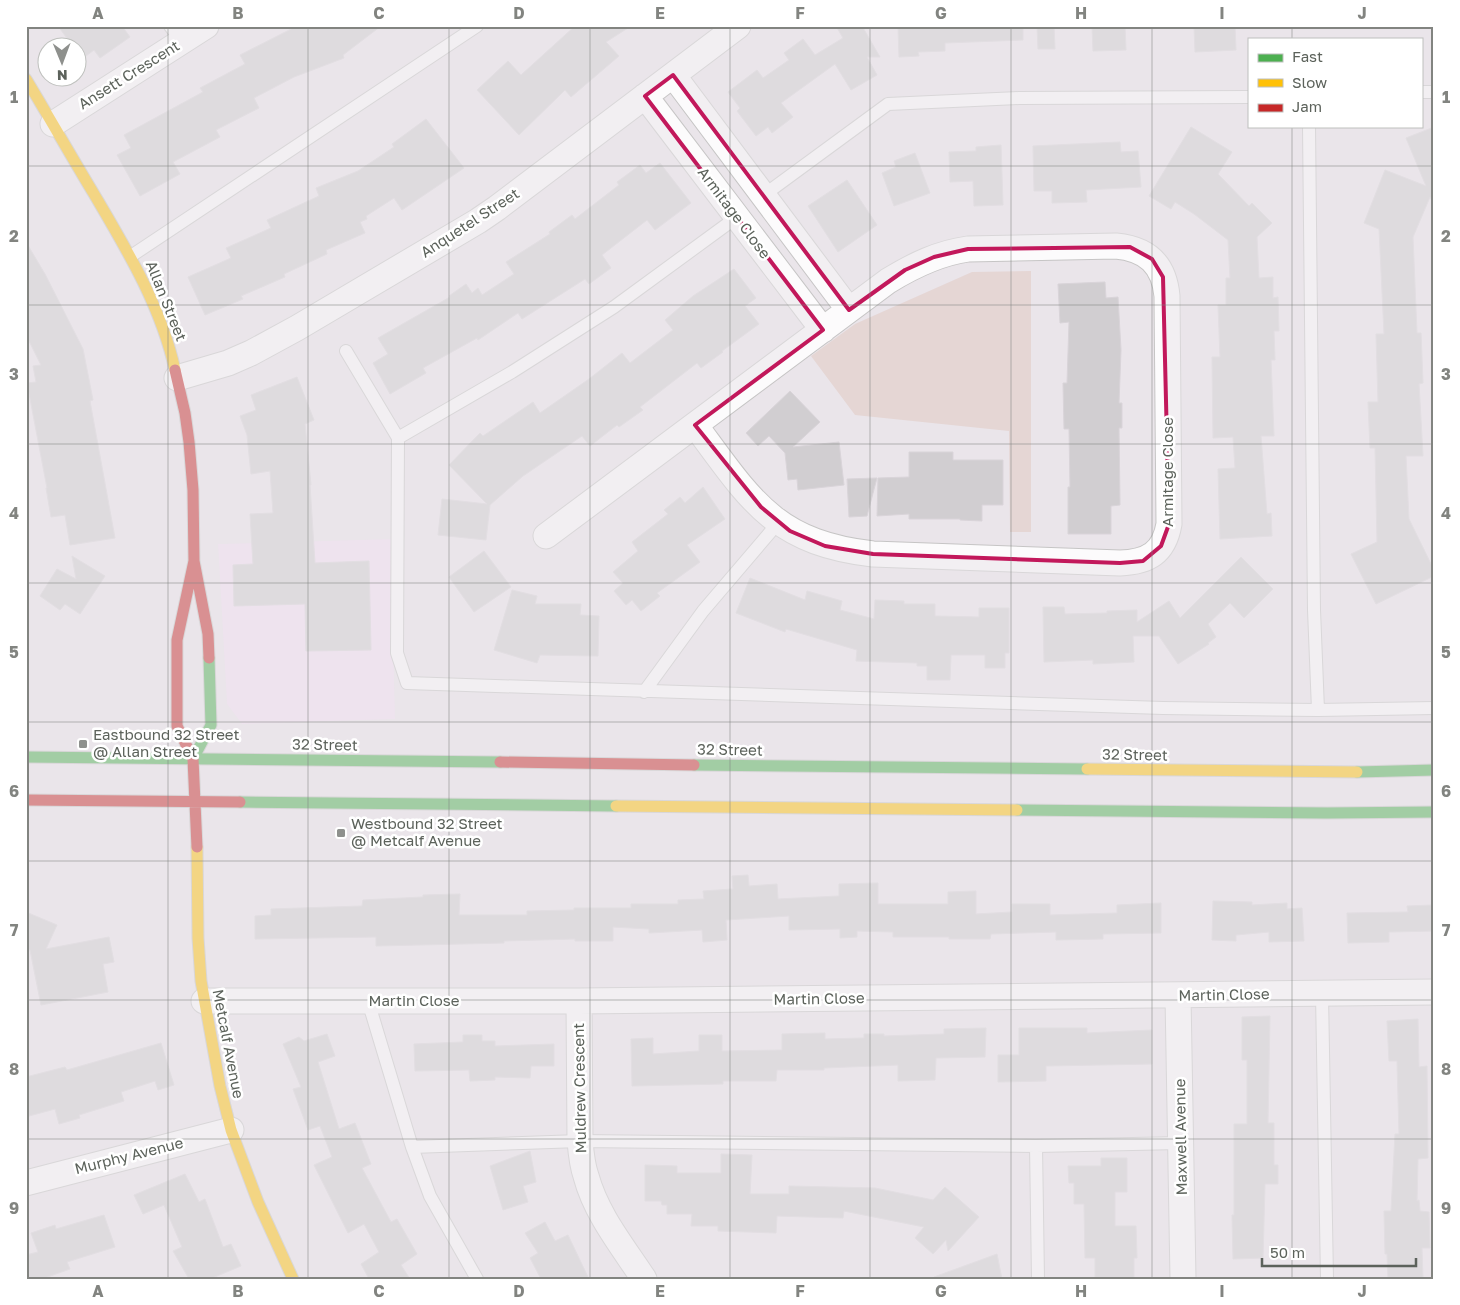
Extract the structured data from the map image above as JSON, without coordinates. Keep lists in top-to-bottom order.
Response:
{
  "streets": {
    "main road": ["Allan Street", "32 Street", "Metcalf Avenue"],
    "street": [
      "Ansett Crescent",
      "Armitage Close",
      "Anquetel Street",
      "Martin Close",
      "Muldrew Crescent",
      "Maxwell Avenue",
      "Murphy Avenue"
    ]
  },
  "crossings": [
    ["Ansett Crescent", "Allan Street"],
    ["Armitage Close", "Anquetel Street"],
    ["Anquetel Street", "Allan Street"],
    ["Allan Street", "32 Street"],
    ["Allan Street", "Metcalf Avenue"],
    ["32 Street", "Metcalf Avenue"],
    ["Martin Close", "Metcalf Avenue"],
    ["Martin Close", "Muldrew Crescent"],
    ["Martin Close", "Maxwell Avenue"],
    ["Metcalf Avenue", "Murphy Avenue"]
  ],
  "places": {
    "transit": ["Eastbound 32 Street @ Allan Street", "Westbound 32 Street @ Metcalf Avenue"]
  },
  "legend": ["Fast", "Slow", "Jam"],
  "scale_bar": "50 m",
  "north": "bottom",
  "grid": {
    "columns": [
      "A",
      "B",
      "C",
      "D",
      "E",
      "F",
      "G",
      "H",
      "I",
      "J"
    ],
    "rows": [
      "1",
      "2",
      "3",
      "4",
      "5",
      "6",
      "7",
      "8",
      "9"
    ]
  }
}
